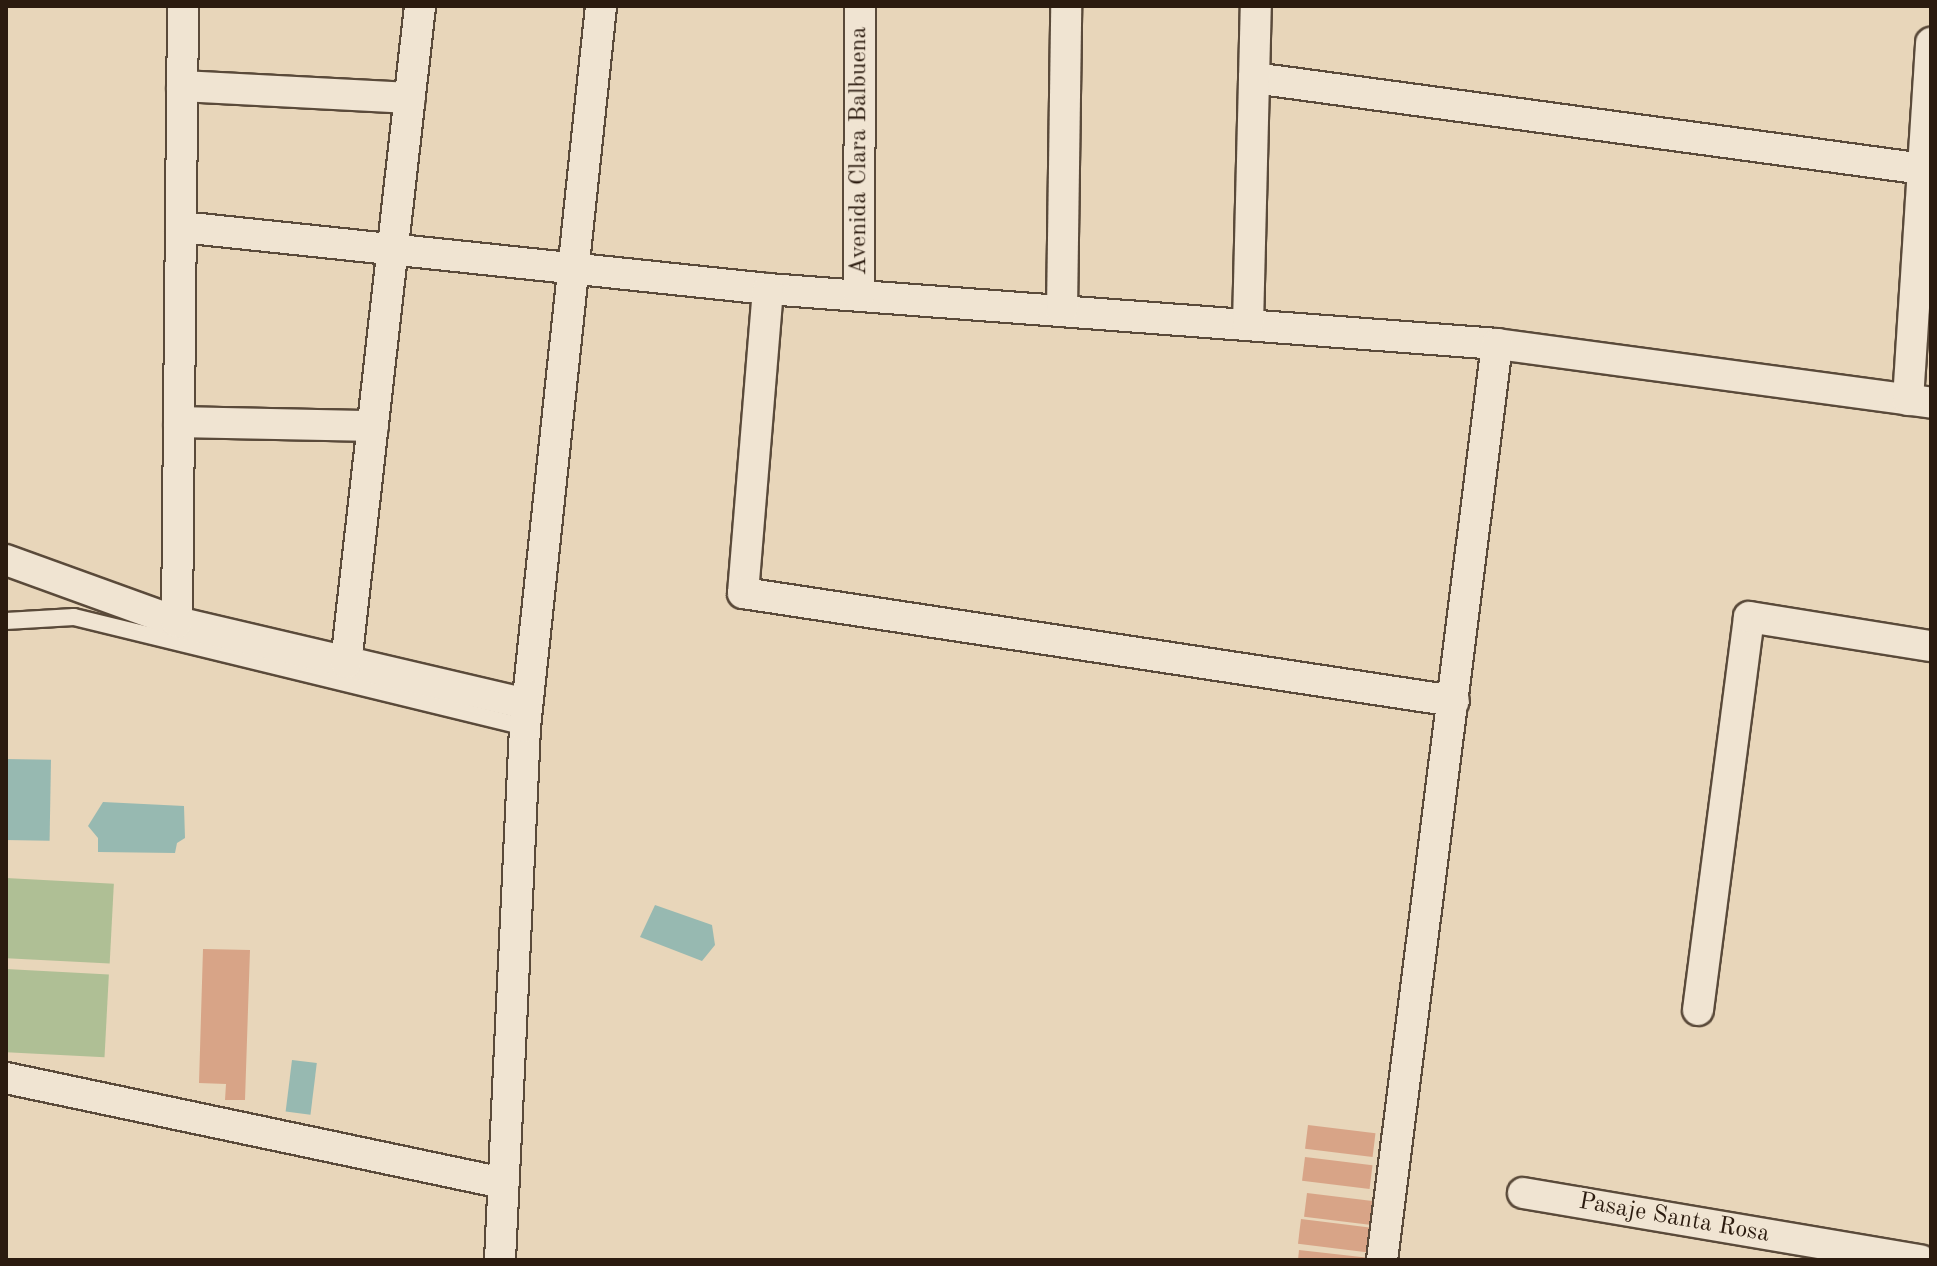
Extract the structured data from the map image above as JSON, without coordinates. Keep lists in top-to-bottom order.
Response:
{
  "streets": {
    "street": ["Avenida Clara Balbuena", "Pasaje Santa Rosa"]
  }
}
